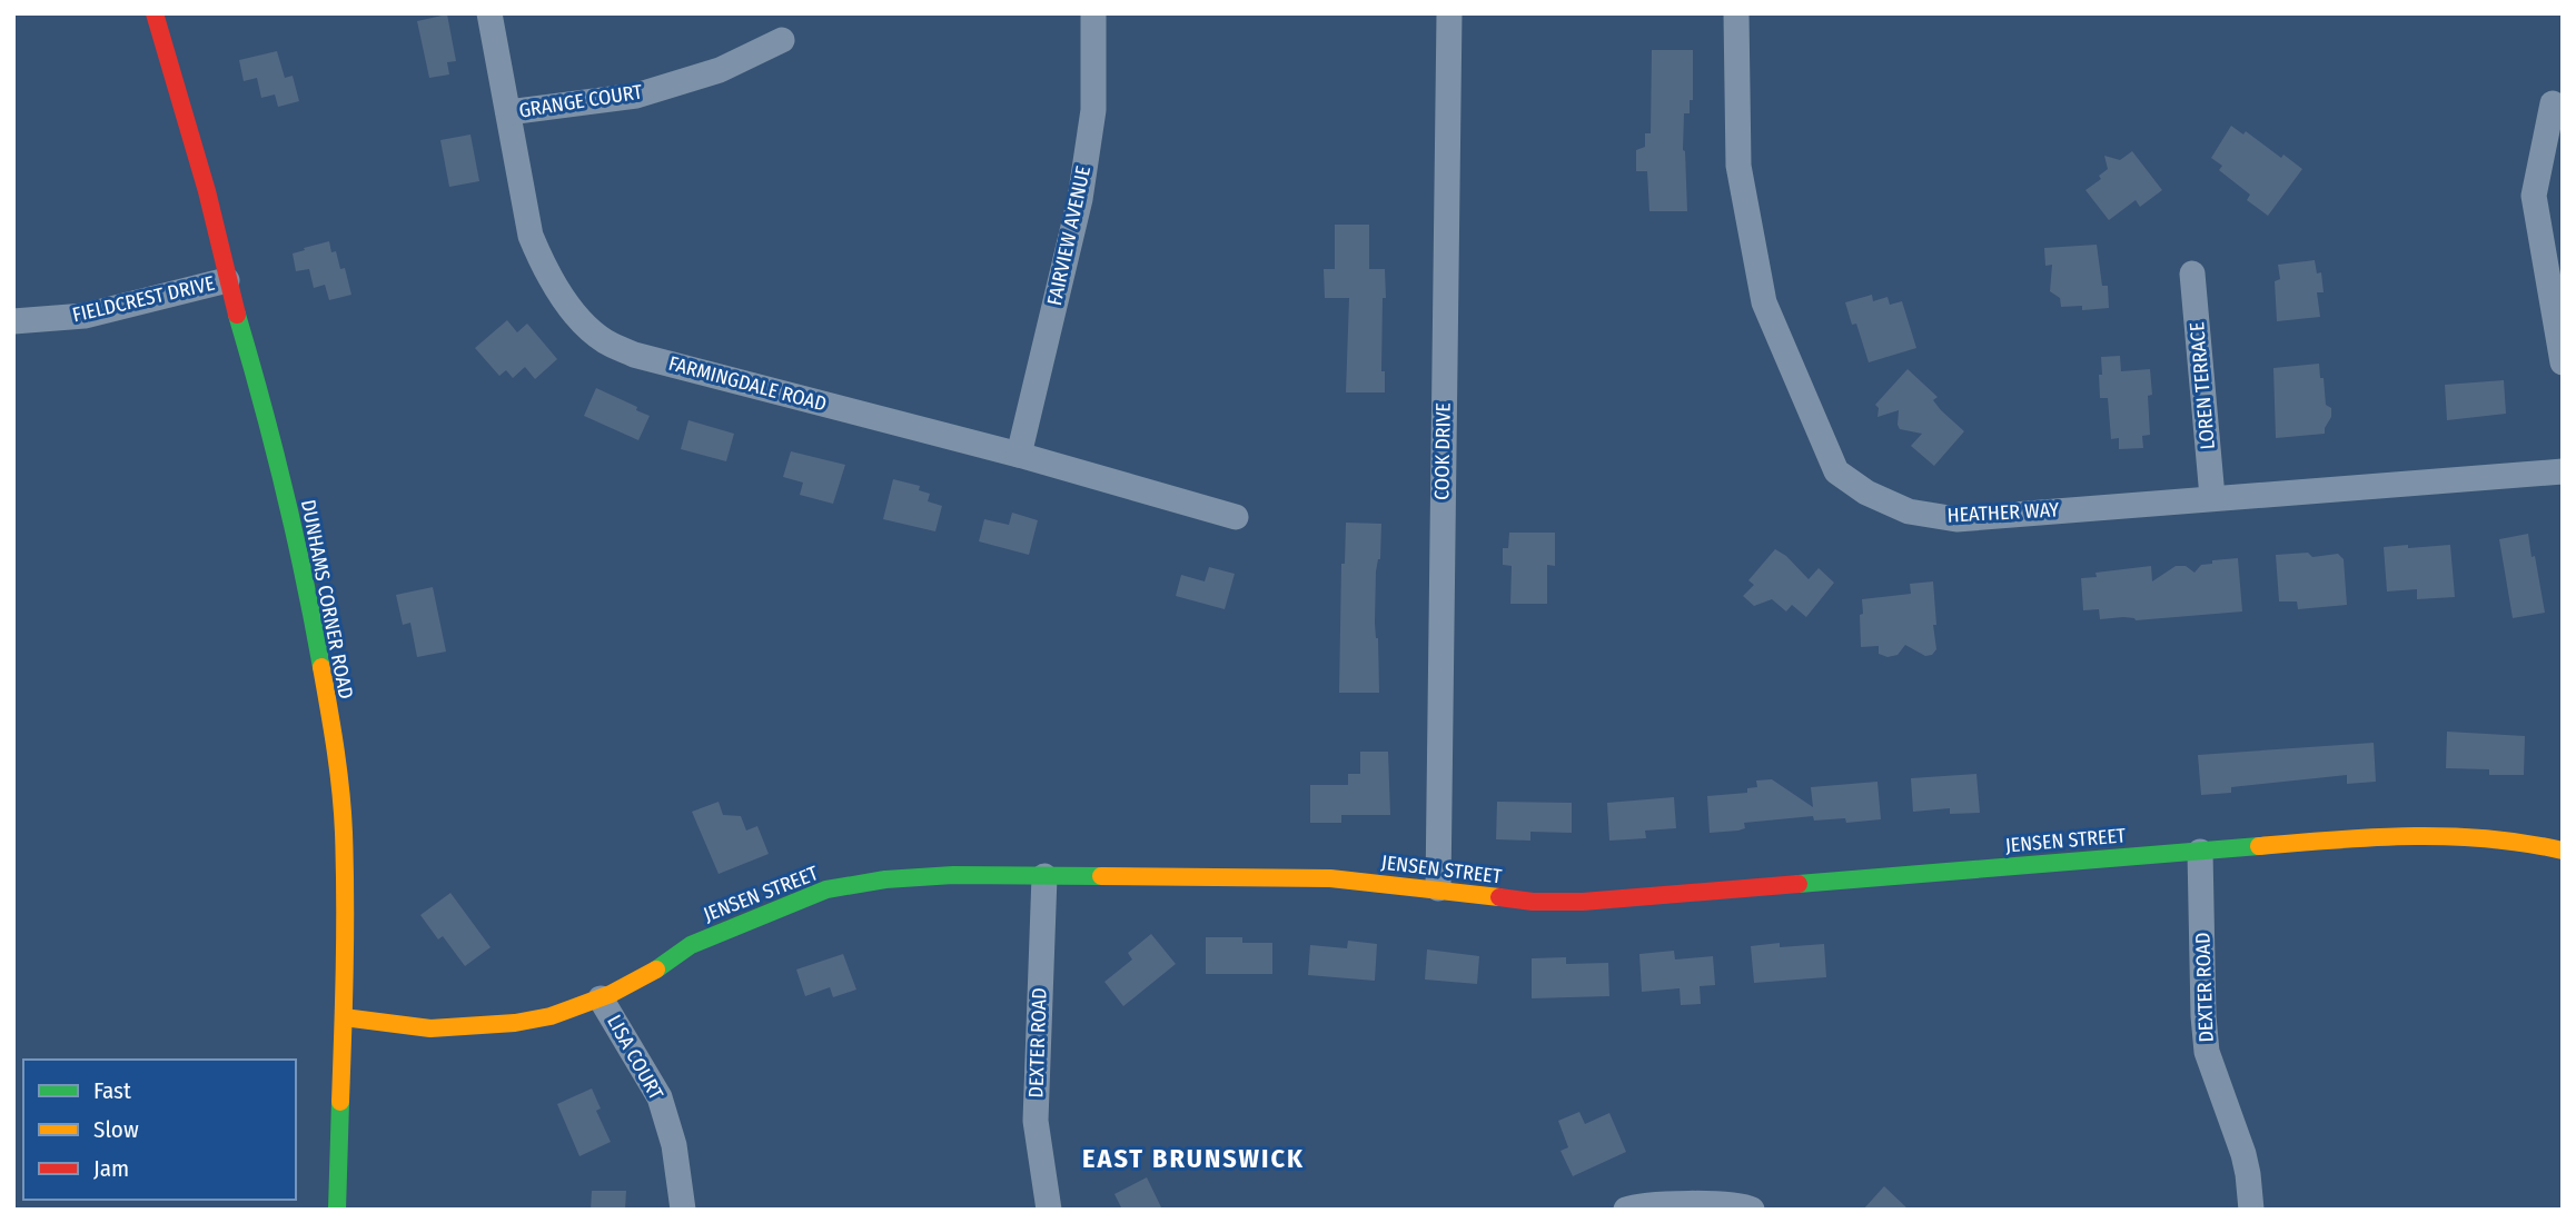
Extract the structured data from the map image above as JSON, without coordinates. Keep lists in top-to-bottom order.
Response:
{
  "streets": {
    "street": [
      "GRANGE COURT",
      "FAIRVIEW AVENUE",
      "FIELDCREST DRIVE",
      "FARMINGDALE ROAD",
      "LOREN TERRACE",
      "COOK DRIVE",
      "HEATHER WAY",
      "DUNHAMS CORNER ROAD",
      "JENSEN STREET",
      "DEXTER ROAD",
      "LISA COURT"
    ]
  },
  "crossings": [
    ["GRANGE COURT", "FARMINGDALE ROAD"],
    ["FAIRVIEW AVENUE", "FARMINGDALE ROAD"],
    ["FIELDCREST DRIVE", "DUNHAMS CORNER ROAD"],
    ["LOREN TERRACE", "HEATHER WAY"],
    ["COOK DRIVE", "JENSEN STREET"],
    ["DUNHAMS CORNER ROAD", "JENSEN STREET"],
    ["JENSEN STREET", "DEXTER ROAD"],
    ["JENSEN STREET", "LISA COURT"]
  ],
  "districts": ["EAST BRUNSWICK"],
  "legend": ["Fast", "Slow", "Jam"]
}
